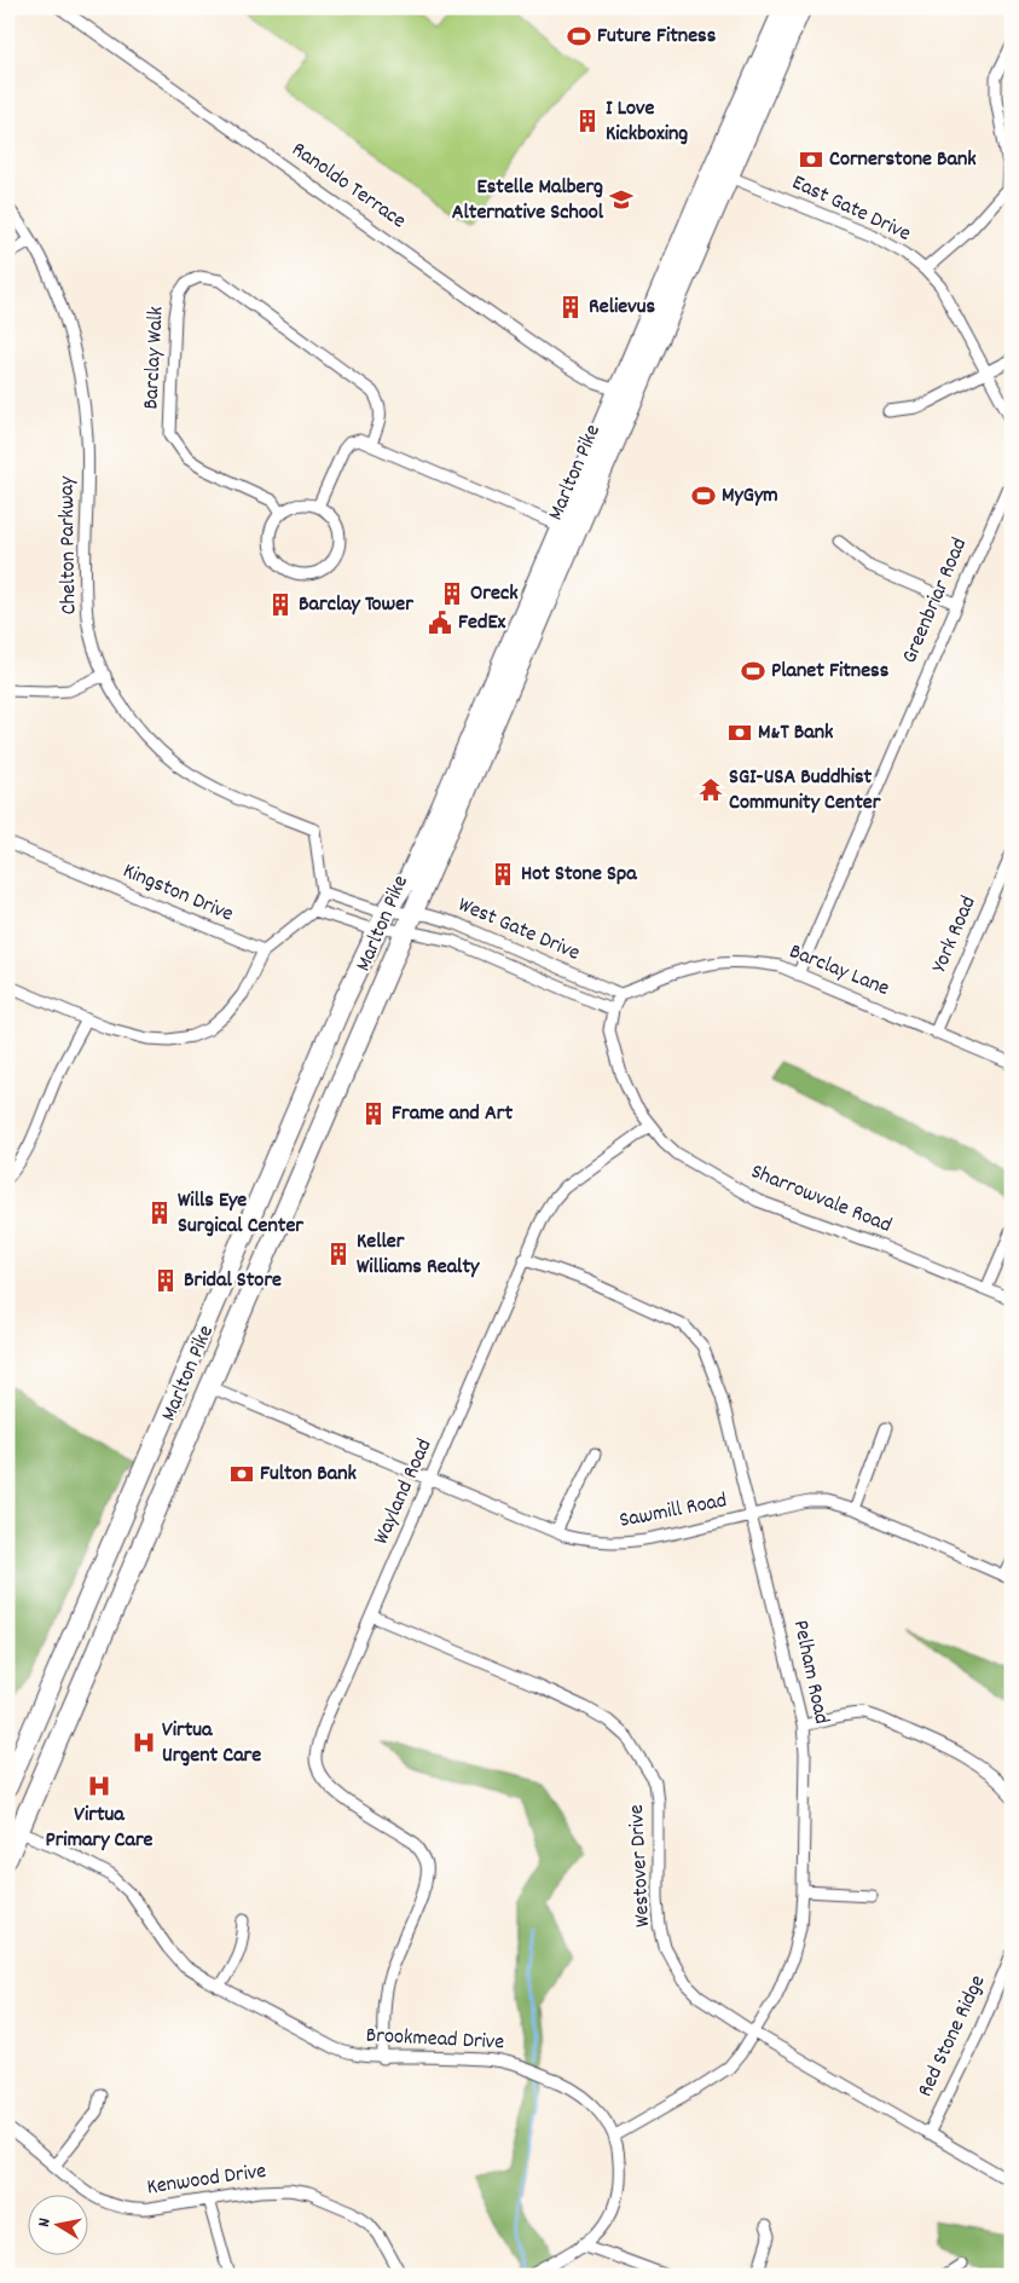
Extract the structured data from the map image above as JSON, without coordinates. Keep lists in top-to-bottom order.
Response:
{
  "streets": {
    "highway": ["Marlton Pike"],
    "street": [
      "Ranoldo Terrace",
      "East Gate Drive",
      "Barclay Walk",
      "Chelton Parkway",
      "Greenbriar Road",
      "Kingston Drive",
      "West Gate Drive",
      "York Road",
      "Barclay Lane",
      "Sharrowvale Road",
      "Wayland Road",
      "Sawmill Road",
      "Pelham Road",
      "Westover Drive",
      "Red Stone Ridge",
      "Brookmead Drive",
      "Kenwood Drive"
    ]
  },
  "crossings": [
    ["Ranoldo Terrace", "Marlton Pike"],
    ["East Gate Drive", "Marlton Pike"],
    ["Marlton Pike", "West Gate Drive"],
    ["Marlton Pike", "Sawmill Road"],
    ["Marlton Pike", "Brookmead Drive"],
    ["Greenbriar Road", "Barclay Lane"],
    ["West Gate Drive", "Barclay Lane"],
    ["West Gate Drive", "Sharrowvale Road"],
    ["York Road", "Barclay Lane"],
    ["Barclay Lane", "Sharrowvale Road"],
    ["Sharrowvale Road", "Wayland Road"],
    ["Wayland Road", "Sawmill Road"],
    ["Wayland Road", "Pelham Road"],
    ["Wayland Road", "Westover Drive"],
    ["Wayland Road", "Brookmead Drive"],
    ["Sawmill Road", "Pelham Road"],
    ["Pelham Road", "Westover Drive"],
    ["Pelham Road", "Brookmead Drive"],
    ["Westover Drive", "Red Stone Ridge"]
  ],
  "places": {
    "sports": ["Future Fitness", "MyGym", "Planet Fitness"],
    "building": [
      "I Love Kickboxing",
      "Relievus",
      "Oreck",
      "Barclay Tower",
      "Hot Stone Spa",
      "Frame and Art",
      "Wills Eye Surgical Center",
      "Keller Williams Realty",
      "Bridal Store"
    ],
    "bank": ["Cornerstone Bank", "M&T Bank", "Fulton Bank"],
    "school or university": ["Estelle Malberg Alternative School"],
    "public building": ["FedEx"],
    "temple": ["SGI-USA Buddhist Community Center"],
    "hospital": ["Virtua Urgent Care", "Virtua Primary Care"]
  },
  "north": "left"
}
